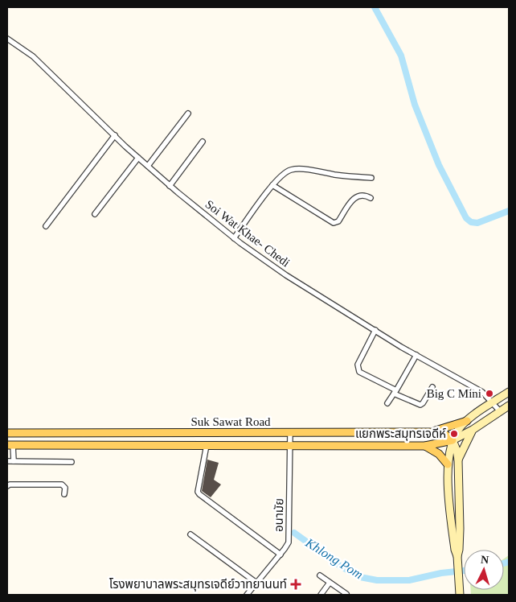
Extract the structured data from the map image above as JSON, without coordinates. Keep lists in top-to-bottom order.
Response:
{
  "streets": {
    "main road": ["Suk Sawat Road"],
    "street": ["Soi Wat Khae- Chedi", "อนามัย"]
  },
  "crossings": [
    ["Soi Wat Khae- Chedi", "Suk Sawat Road"],
    ["Suk Sawat Road", "อนามัย"]
  ],
  "water": ["Khlong Pom"],
  "places": {
    "other": ["Big C Mini", "แยกพระสมุทรเจดีห์"],
    "health": ["โรงพยาบาลพระสมุทรเจดีย์วาทยานนท์"]
  },
  "north": "top"
}
